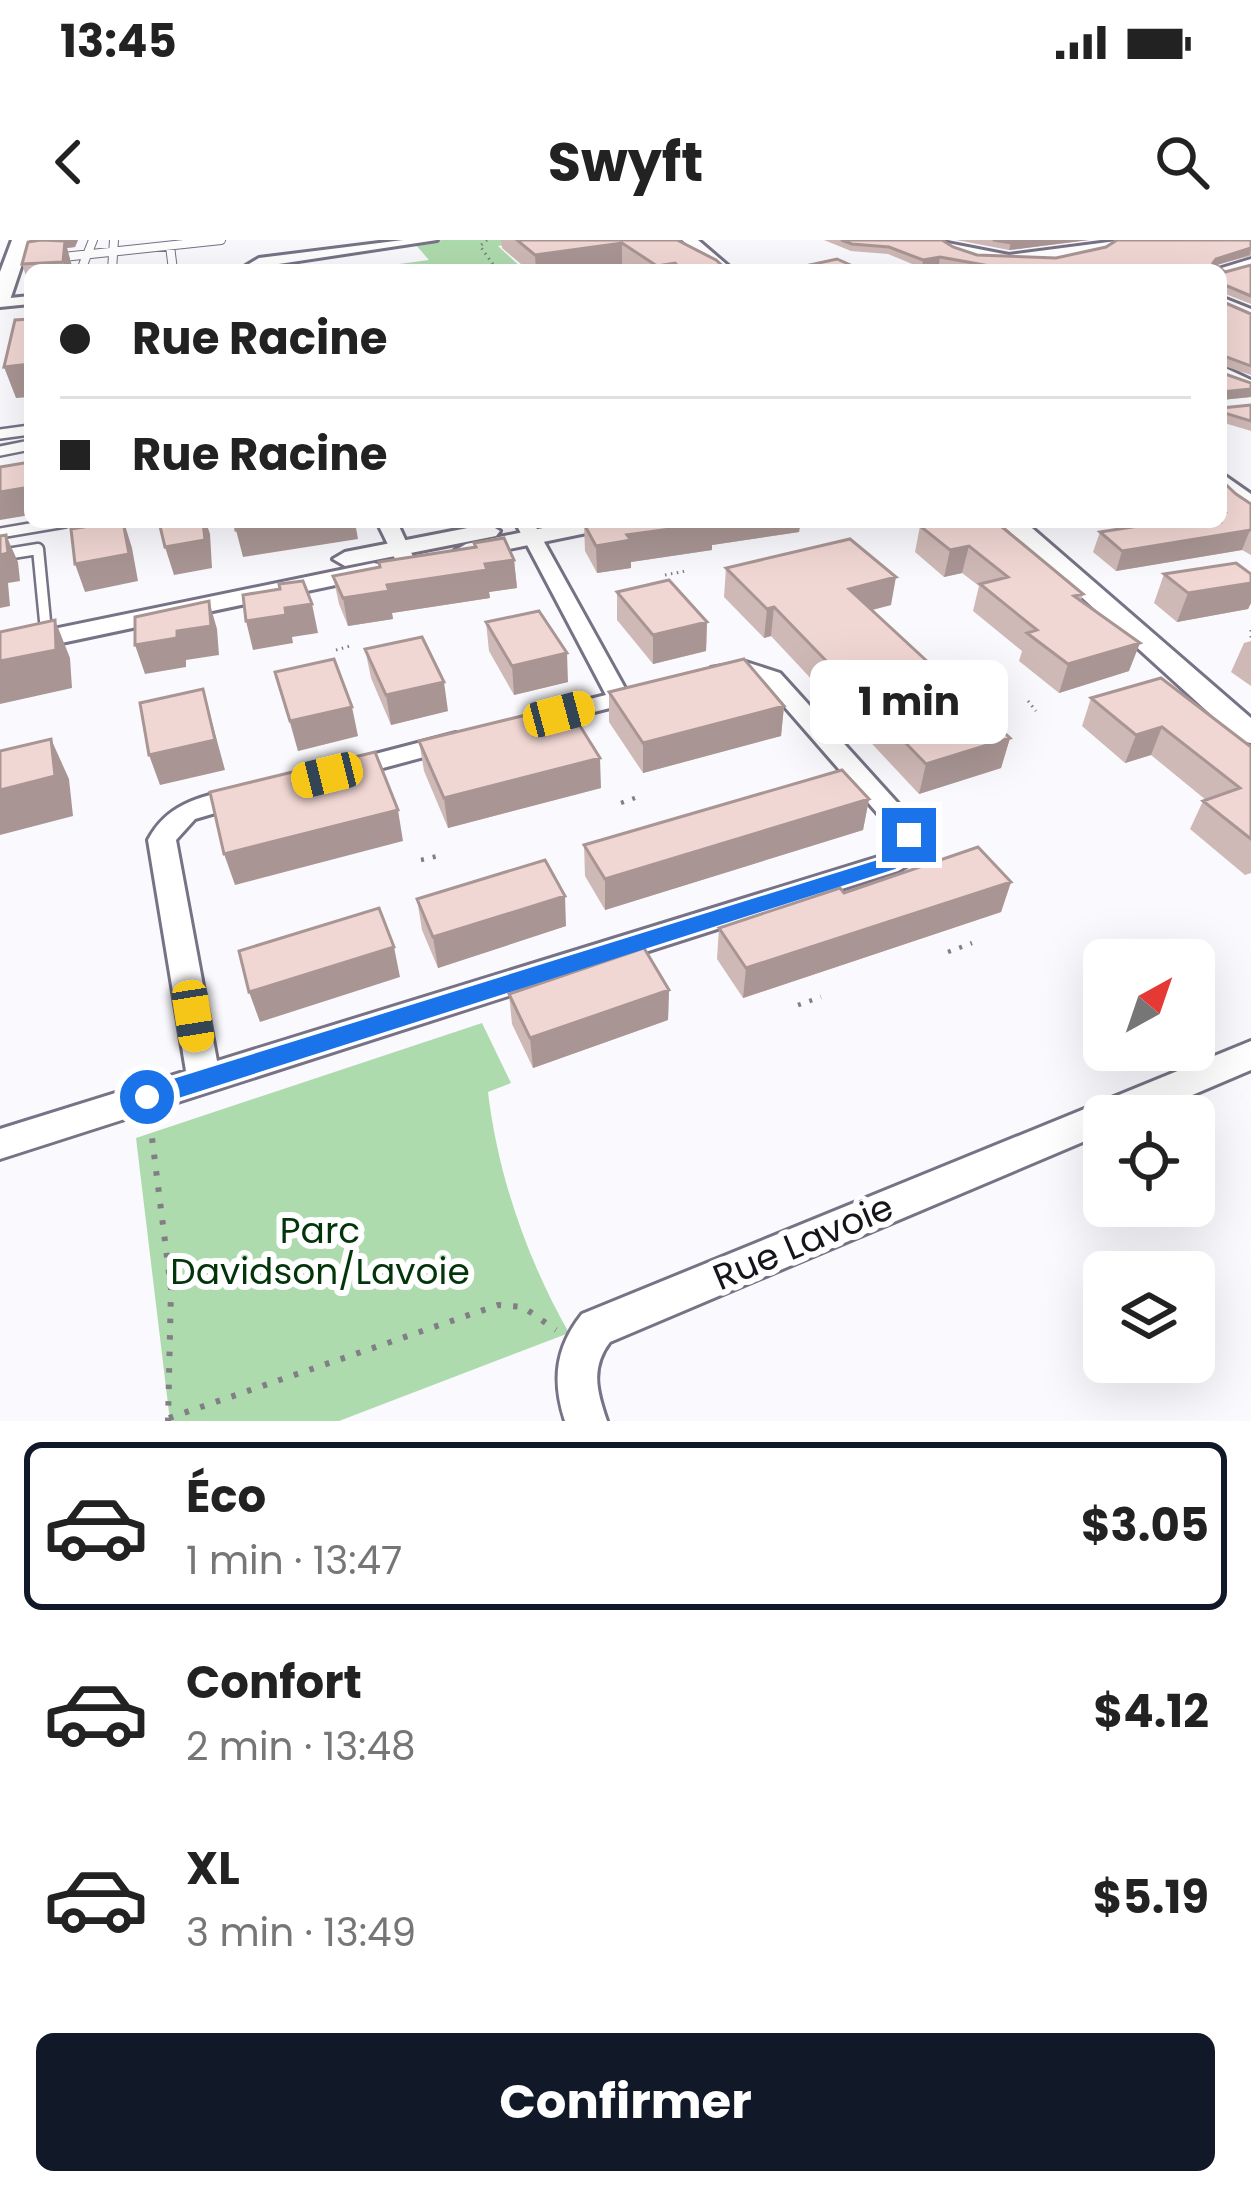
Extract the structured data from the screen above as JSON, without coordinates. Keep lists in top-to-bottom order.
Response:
{
  "streets": {
    "street": ["Rue Lavoie"]
  },
  "parks": ["Parc Davidson/Lavoie"],
  "north": "top right",
  "page": {
    "status": "13:45",
    "header": "Swyft",
    "banner": ["Rue Racine", "Rue Racine"],
    "bubble": "1 min",
    "list": [
      {
        "name": "Éco",
        "note": "1 min · 13:47",
        "value": "$3.05"
      },
      {
        "name": "Confort",
        "note": "2 min · 13:48",
        "value": "$4.12"
      },
      {
        "name": "XL",
        "note": "3 min · 13:49",
        "value": "$5.19"
      }
    ],
    "buttons": "Confirmer"
  }
}
